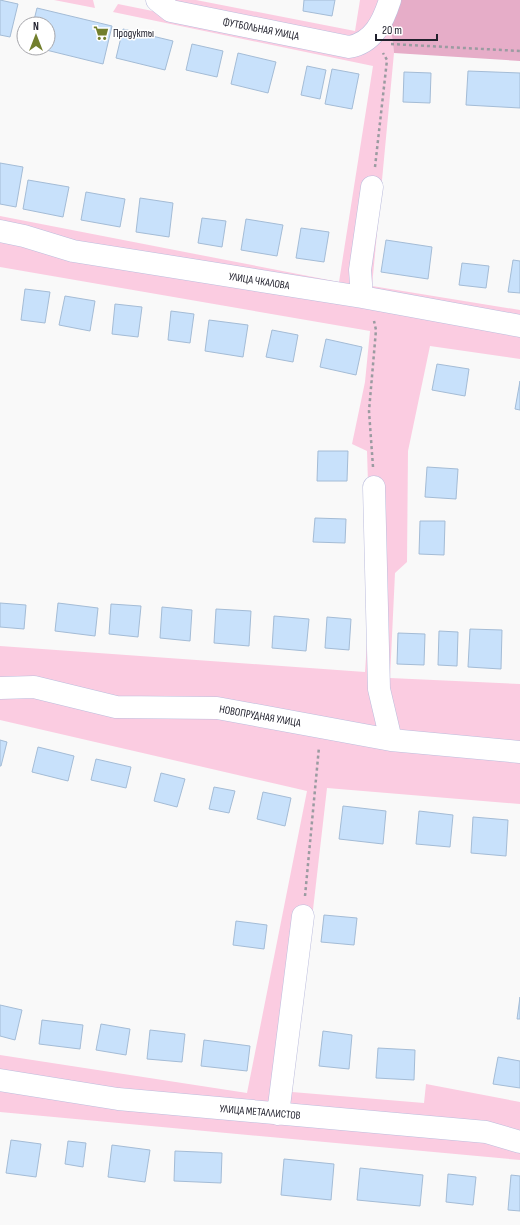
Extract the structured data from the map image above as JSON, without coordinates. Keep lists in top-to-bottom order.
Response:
{
  "streets": {
    "street": [
      "ФУТБОЛЬНАЯ УЛИЦА",
      "УЛИЦА ЧКАЛОВА",
      "НОВОПРУДНАЯ УЛИЦА",
      "УЛИЦА МЕТАЛЛИСТОВ"
    ]
  },
  "places": {
    "supermarket": ["Продукты"]
  },
  "scale_bar": "20 m",
  "north": "top"
}
